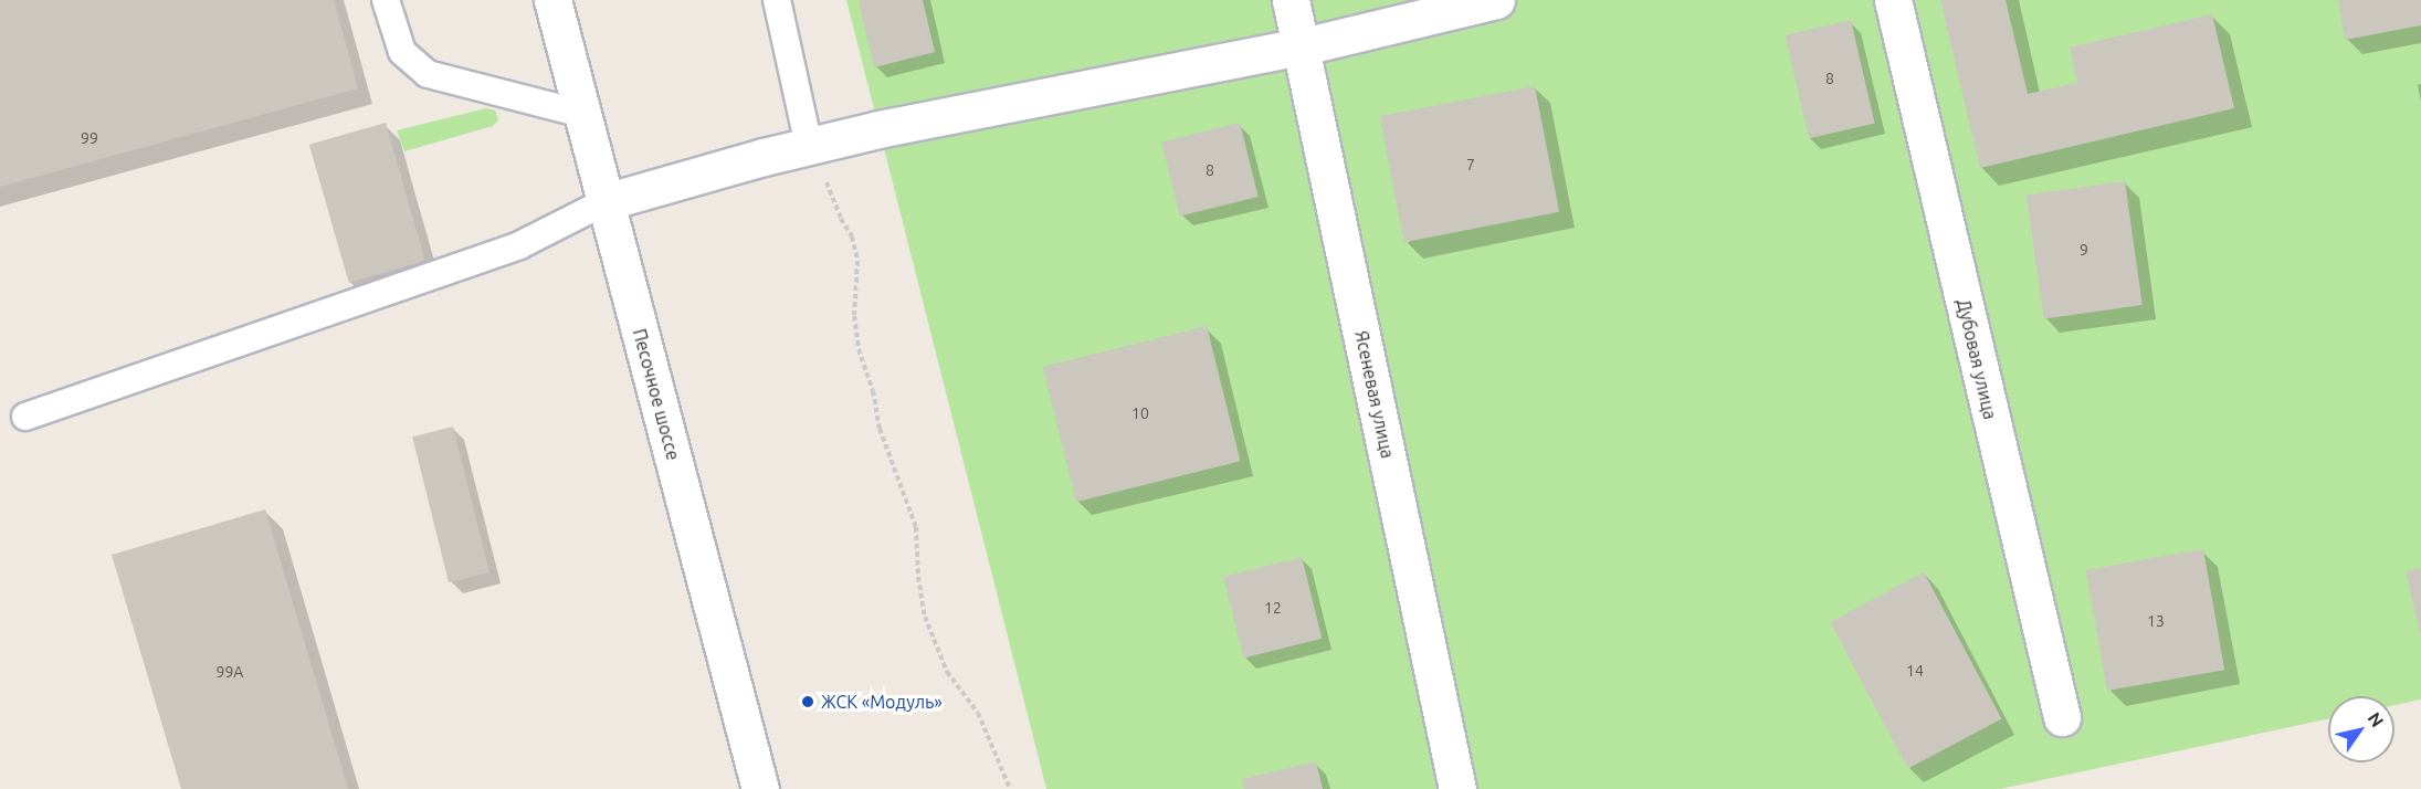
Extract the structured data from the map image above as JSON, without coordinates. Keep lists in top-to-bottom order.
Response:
{
  "streets": {
    "street": ["Дубовая улица", "Песочное шоссе", "Ясеневая улица"]
  },
  "places": ["ЖСК «Модуль»"],
  "house_numbers": [
    "8",
    "99",
    "7",
    "8",
    "9",
    "10",
    "12",
    "13",
    "14",
    "99А"
  ],
  "north": "top right"
}
